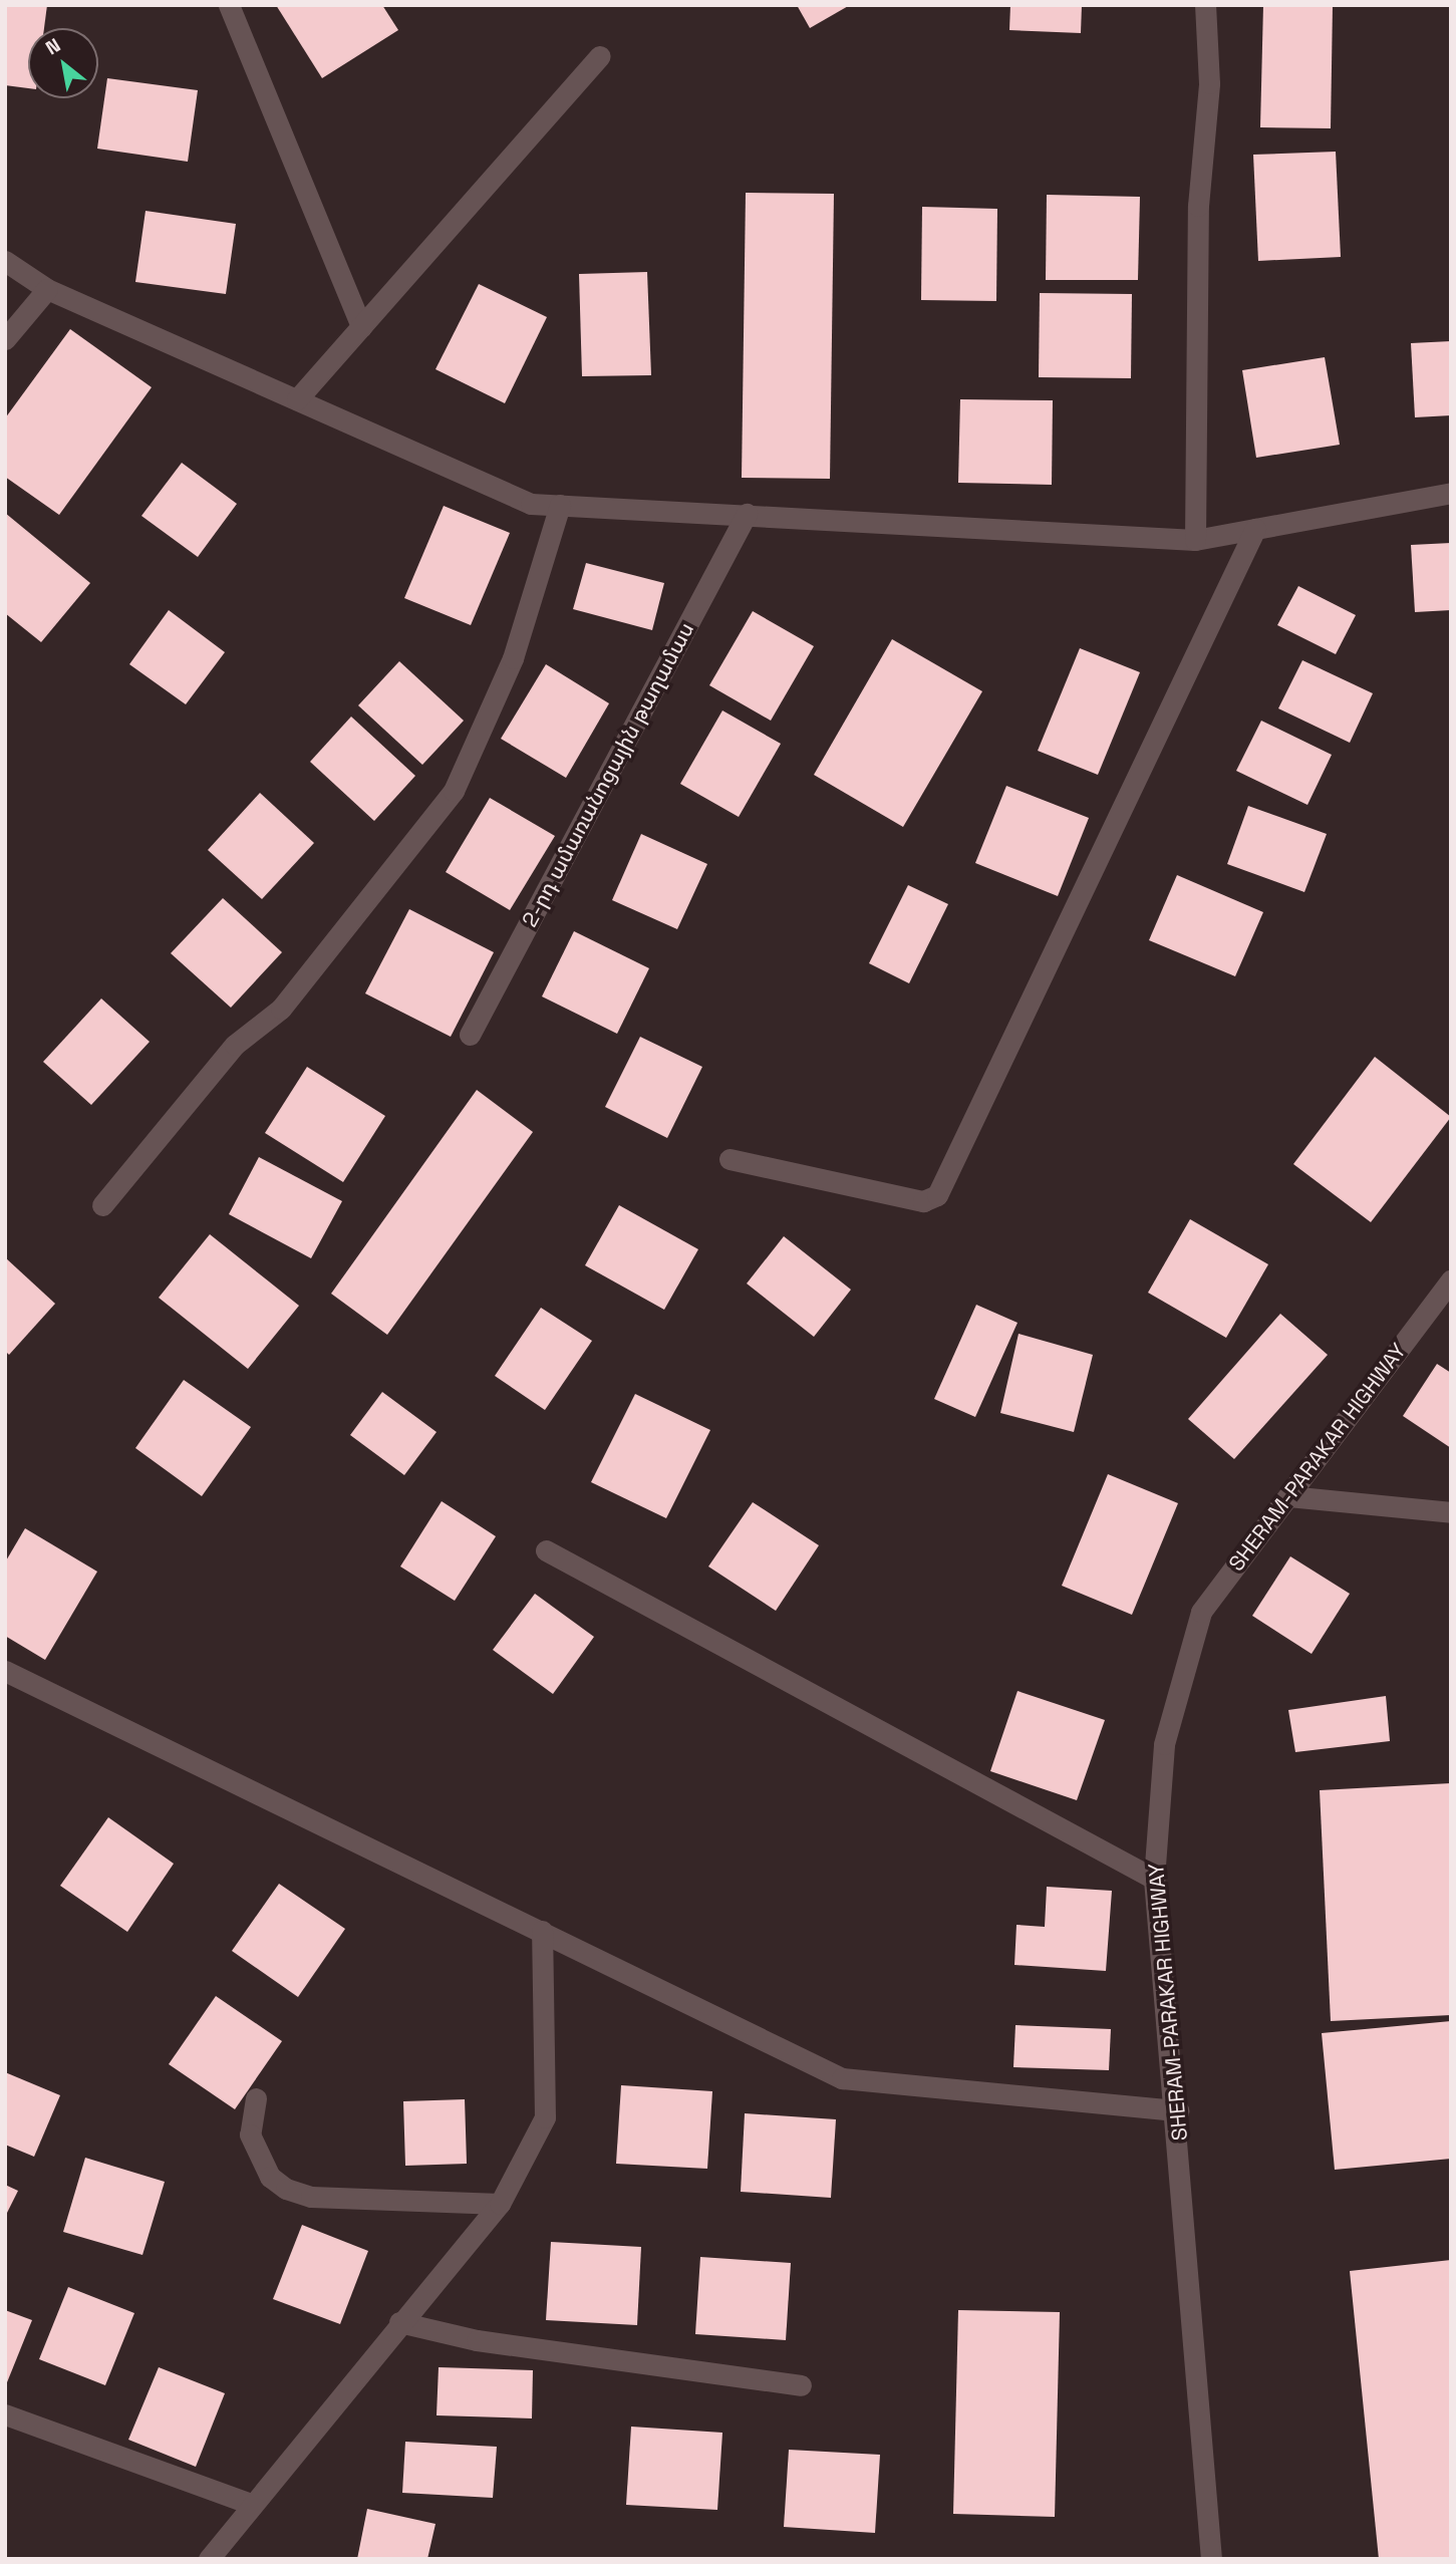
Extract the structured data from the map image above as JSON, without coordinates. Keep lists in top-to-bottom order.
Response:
{
  "streets": {
    "street": ["2-րդ ամառանոցային թաղամաս", "SHERAM-PARAKAR HIGHWAY"]
  },
  "north": "top left"
}
